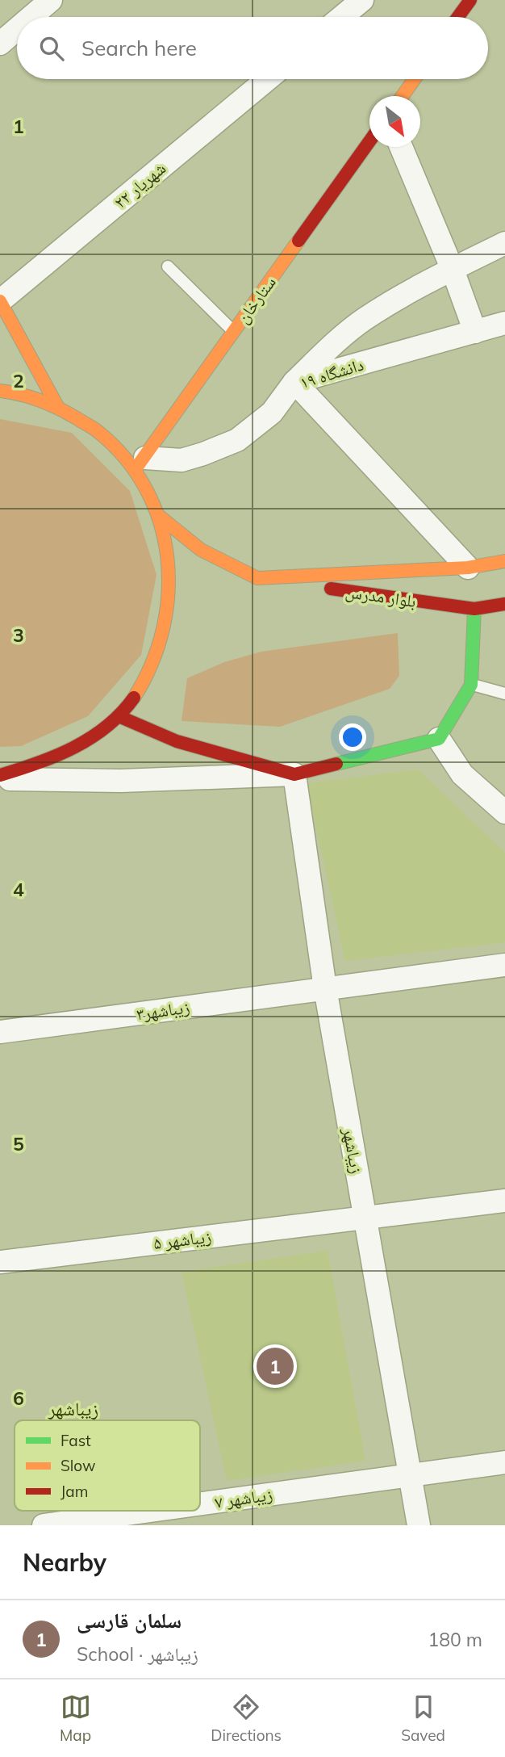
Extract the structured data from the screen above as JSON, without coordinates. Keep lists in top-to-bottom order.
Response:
{
  "streets": {
    "main road": ["ستارخان", "بلوار مدرس"],
    "street": [
      "شهریار ۲۲",
      "دانشگاه ۱۹",
      "زیباشهر۳",
      "زیباشهر",
      "زیباشهر ۵",
      "زیباشهر ۷"
    ]
  },
  "crossings": [
    ["ستارخان", "دانشگاه ۱۹"],
    ["زیباشهر۳", "زیباشهر"],
    ["زیباشهر", "زیباشهر ۵"],
    ["زیباشهر", "زیباشهر ۷"]
  ],
  "districts": ["زیباشهر"],
  "legend": ["Fast", "Slow", "Jam"],
  "north": "bottom right",
  "page": {
    "search": "Search here",
    "pins": "1",
    "heading": "Nearby",
    "list": [
      {
        "mark": "1",
        "name": "سلمان قارسی",
        "note": "School · زیباشهر",
        "value": "180 m"
      }
    ],
    "nav": ["Map", "Directions", "Saved"]
  },
  "grid": {
    "rows": [
      "1",
      "2",
      "3",
      "4",
      "5",
      "6"
    ]
  }
}
